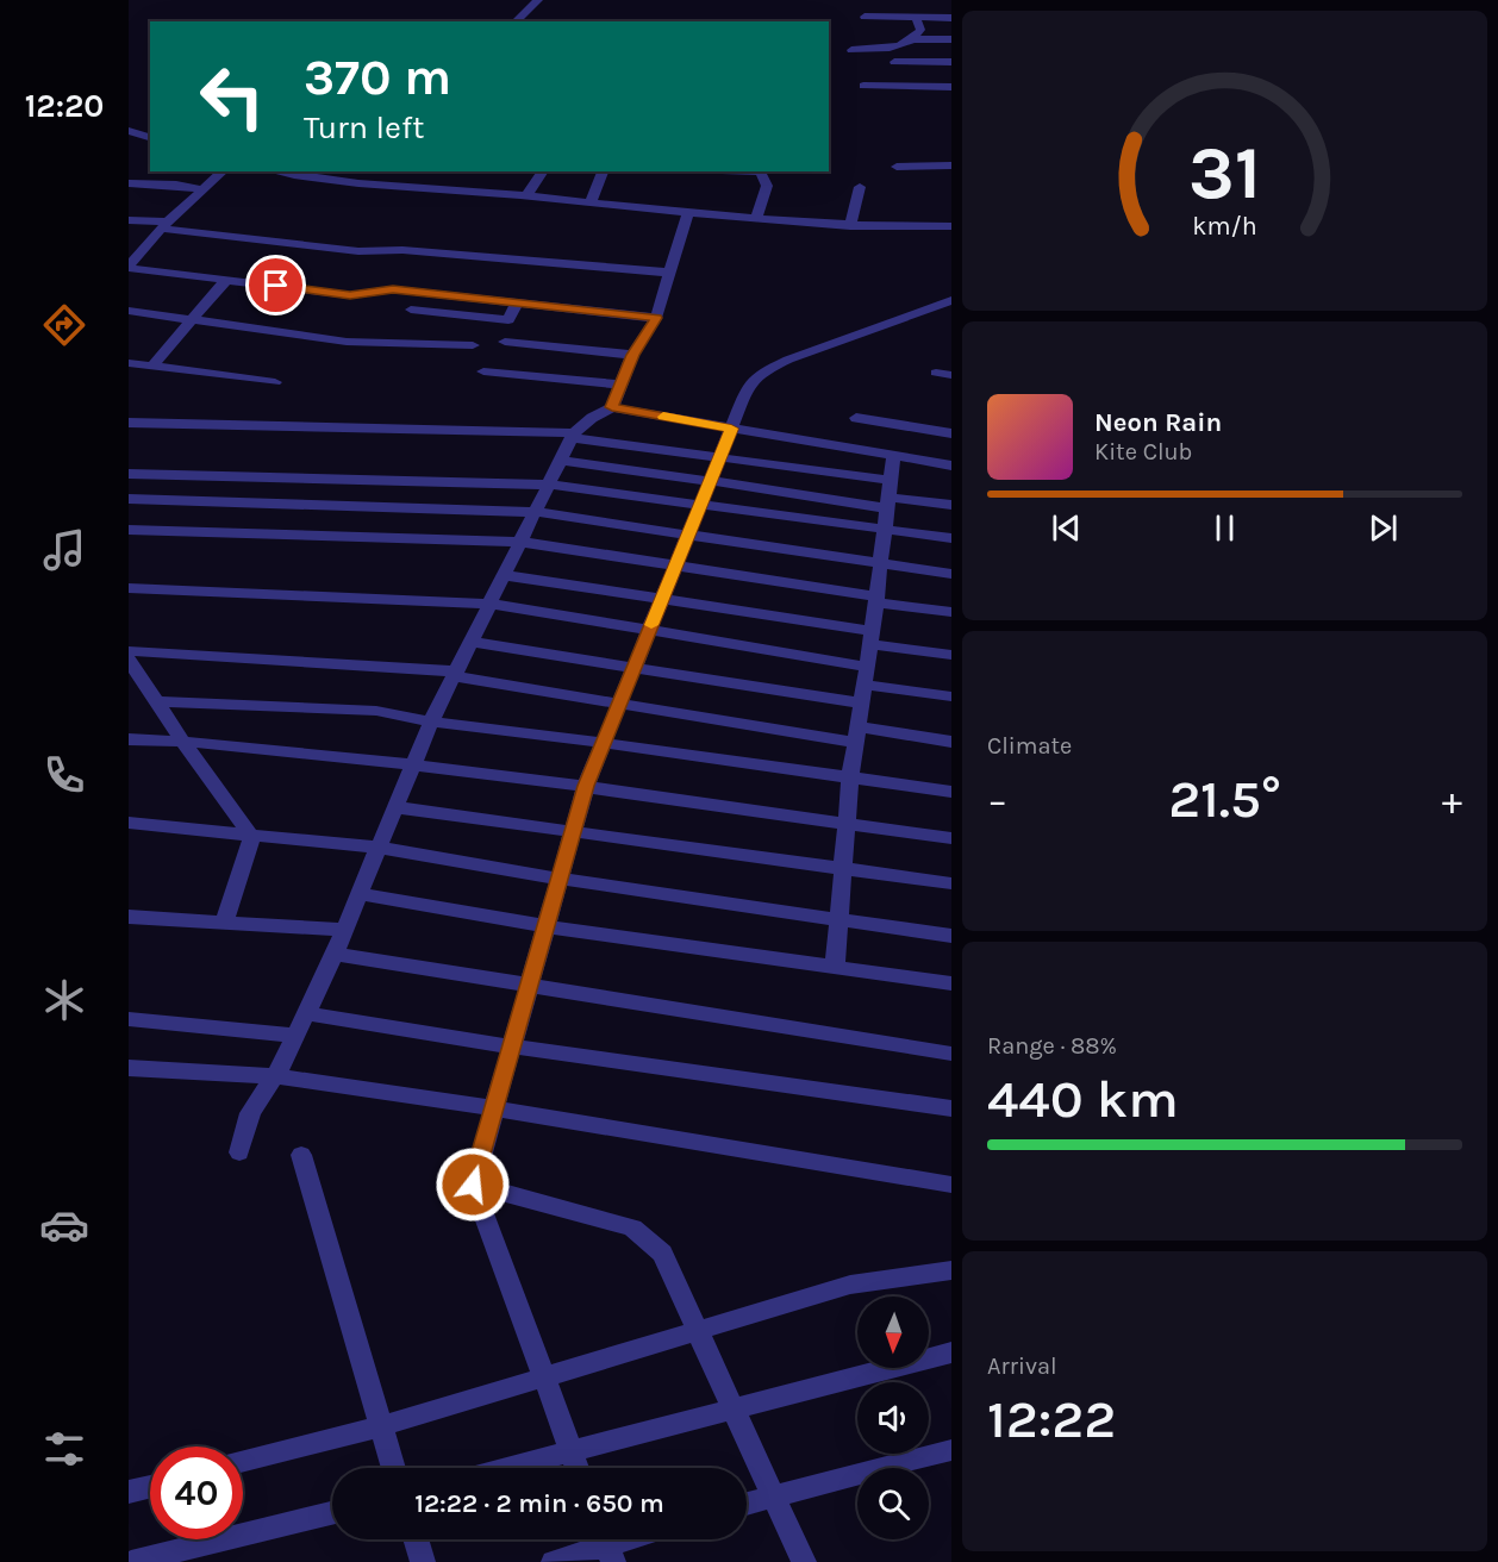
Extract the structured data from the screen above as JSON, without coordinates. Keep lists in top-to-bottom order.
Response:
{
  "north": "bottom",
  "page": {
    "tabs": "12:20",
    "turn": ["370 m", "Turn left"],
    "song": ["Neon Rain", "Kite Club"],
    "tile": [
      "Climate",
      ["Range · 88%", "440 km"],
      ["Arrival", "12:22"]
    ],
    "heat": ["−", "21.5°", "+"],
    "limit": "40",
    "trip": "12:22 · 2 min · 650 m",
    "gauge": ["31", "km/h"]
  }
}
